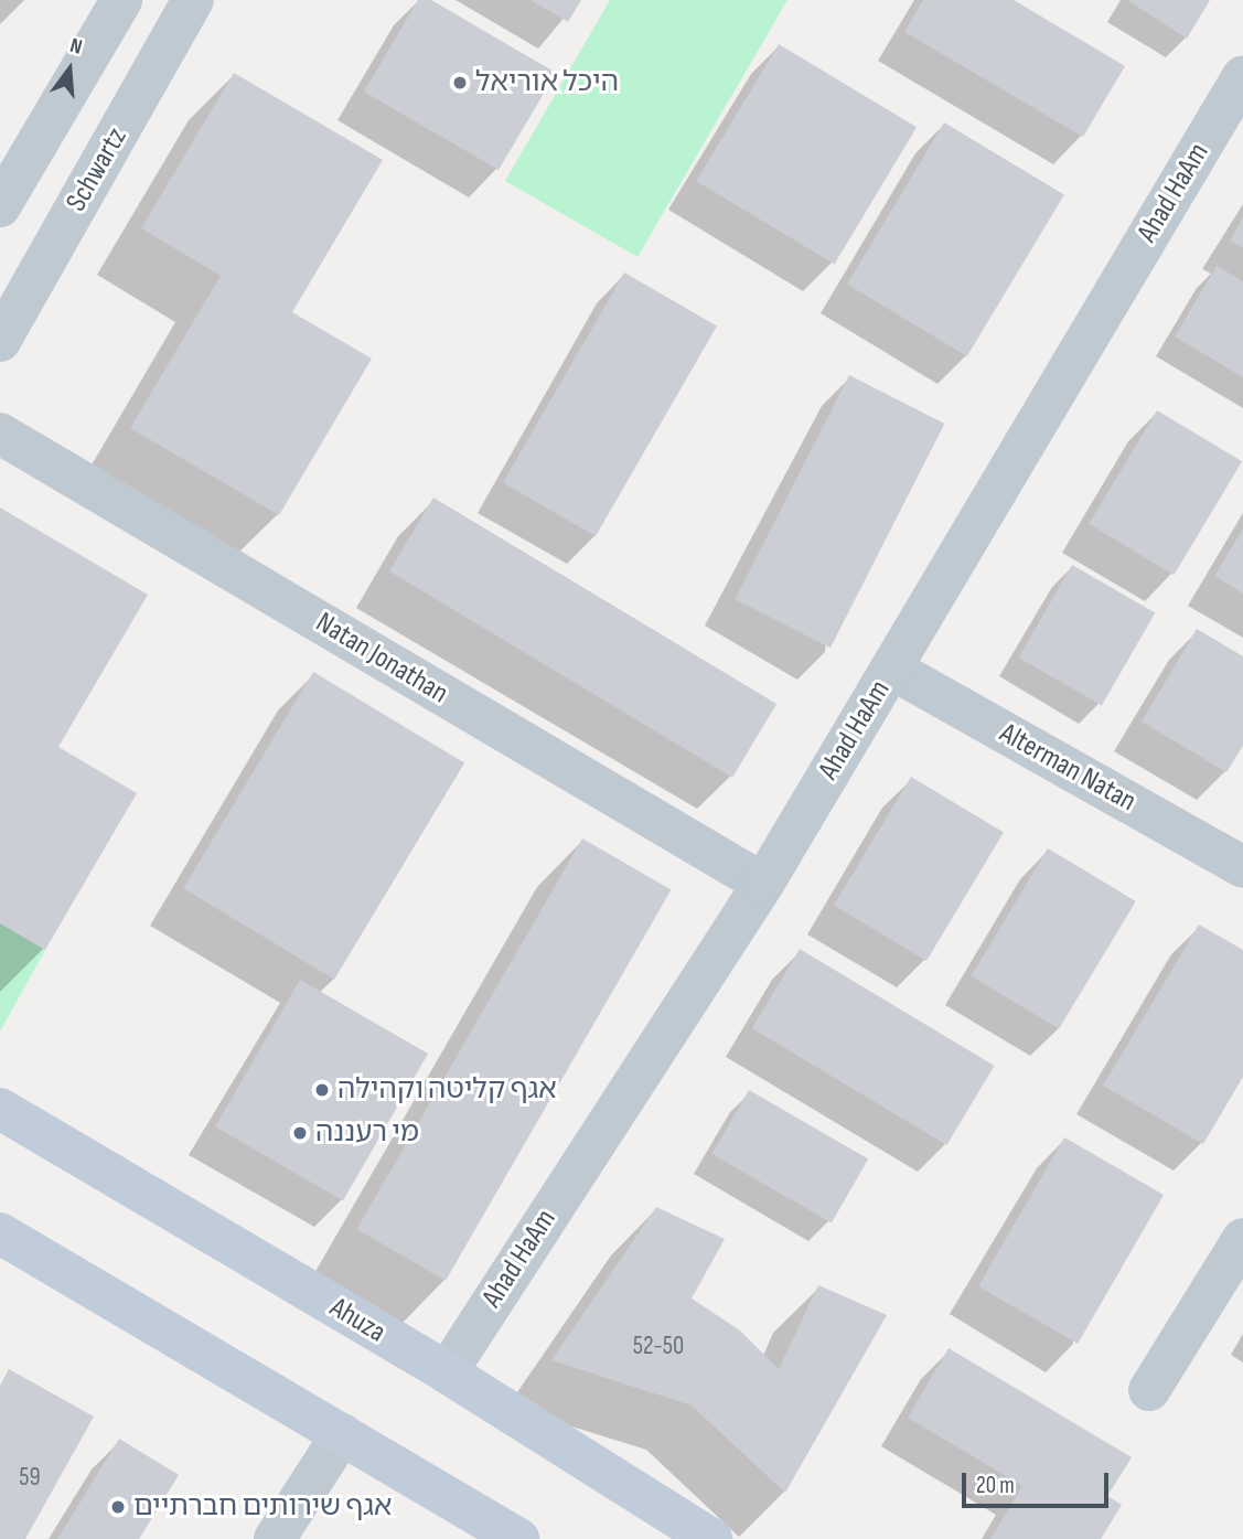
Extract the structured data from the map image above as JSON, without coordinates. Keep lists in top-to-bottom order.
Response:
{
  "streets": {
    "main road": ["Ahuza"],
    "street": [
      "Schwartz",
      "Ahad HaAm",
      "Natan Jonathan",
      "Alterman Natan"
    ]
  },
  "crossings": [
    ["Ahad HaAm", "Natan Jonathan"],
    ["Ahad HaAm", "Alterman Natan"],
    ["Ahad HaAm", "Ahuza"]
  ],
  "places": [
    "היכל אוריאל",
    "אגף קליטה וקהילה",
    "מי רעננה",
    "אגף שירותים חברתיים"
  ],
  "house_numbers": ["52-50", "59"],
  "scale_bar": "20 m",
  "north": "top"
}
